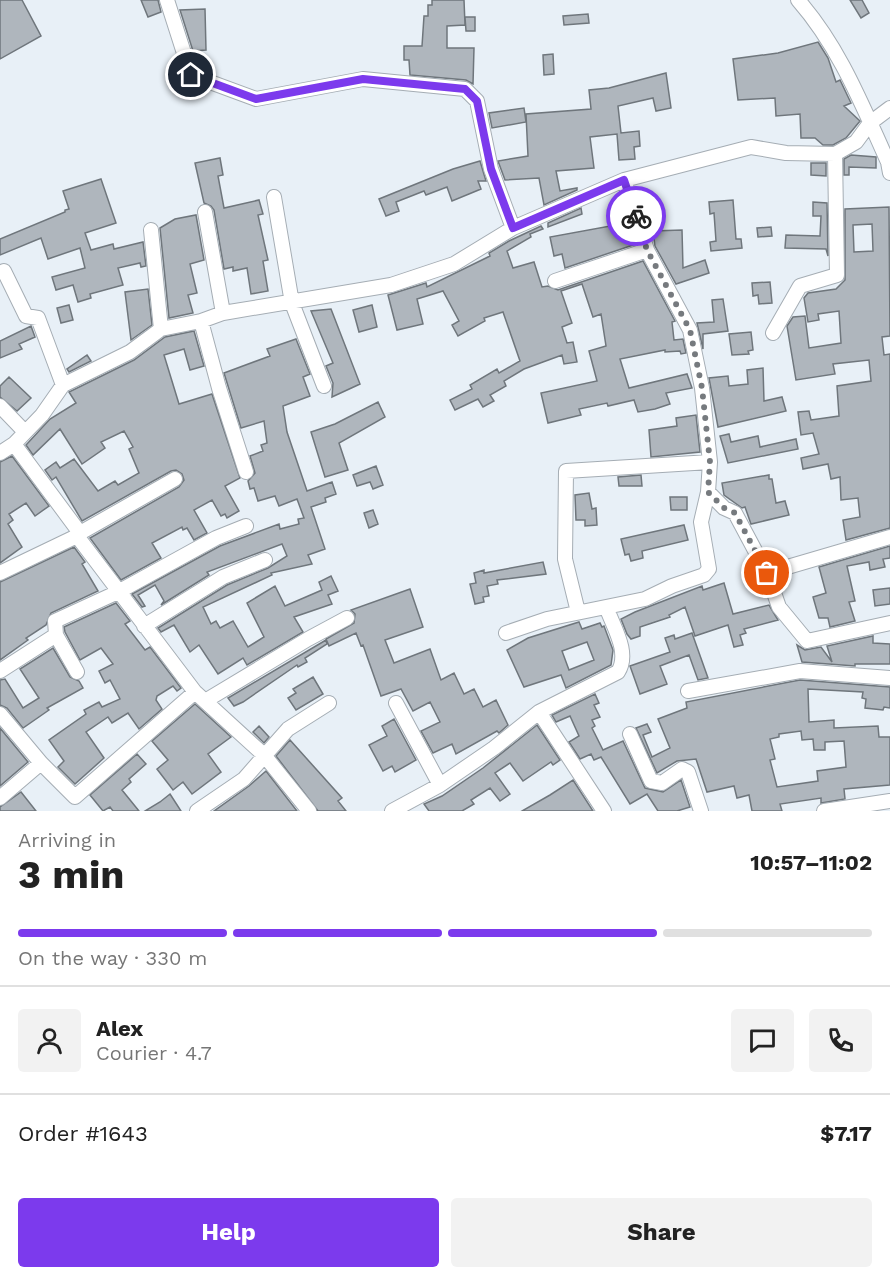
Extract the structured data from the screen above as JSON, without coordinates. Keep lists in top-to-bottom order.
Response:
{
  "page": {
    "heading": ["3 min", "Arriving in", "10:57–11:02"],
    "panel": [
      "Alex",
      "Courier · 4.7",
      "Order #1643",
      "$7.17"
    ],
    "bar": "On the way · 330 m",
    "buttons": ["Help", "Share"]
  }
}
